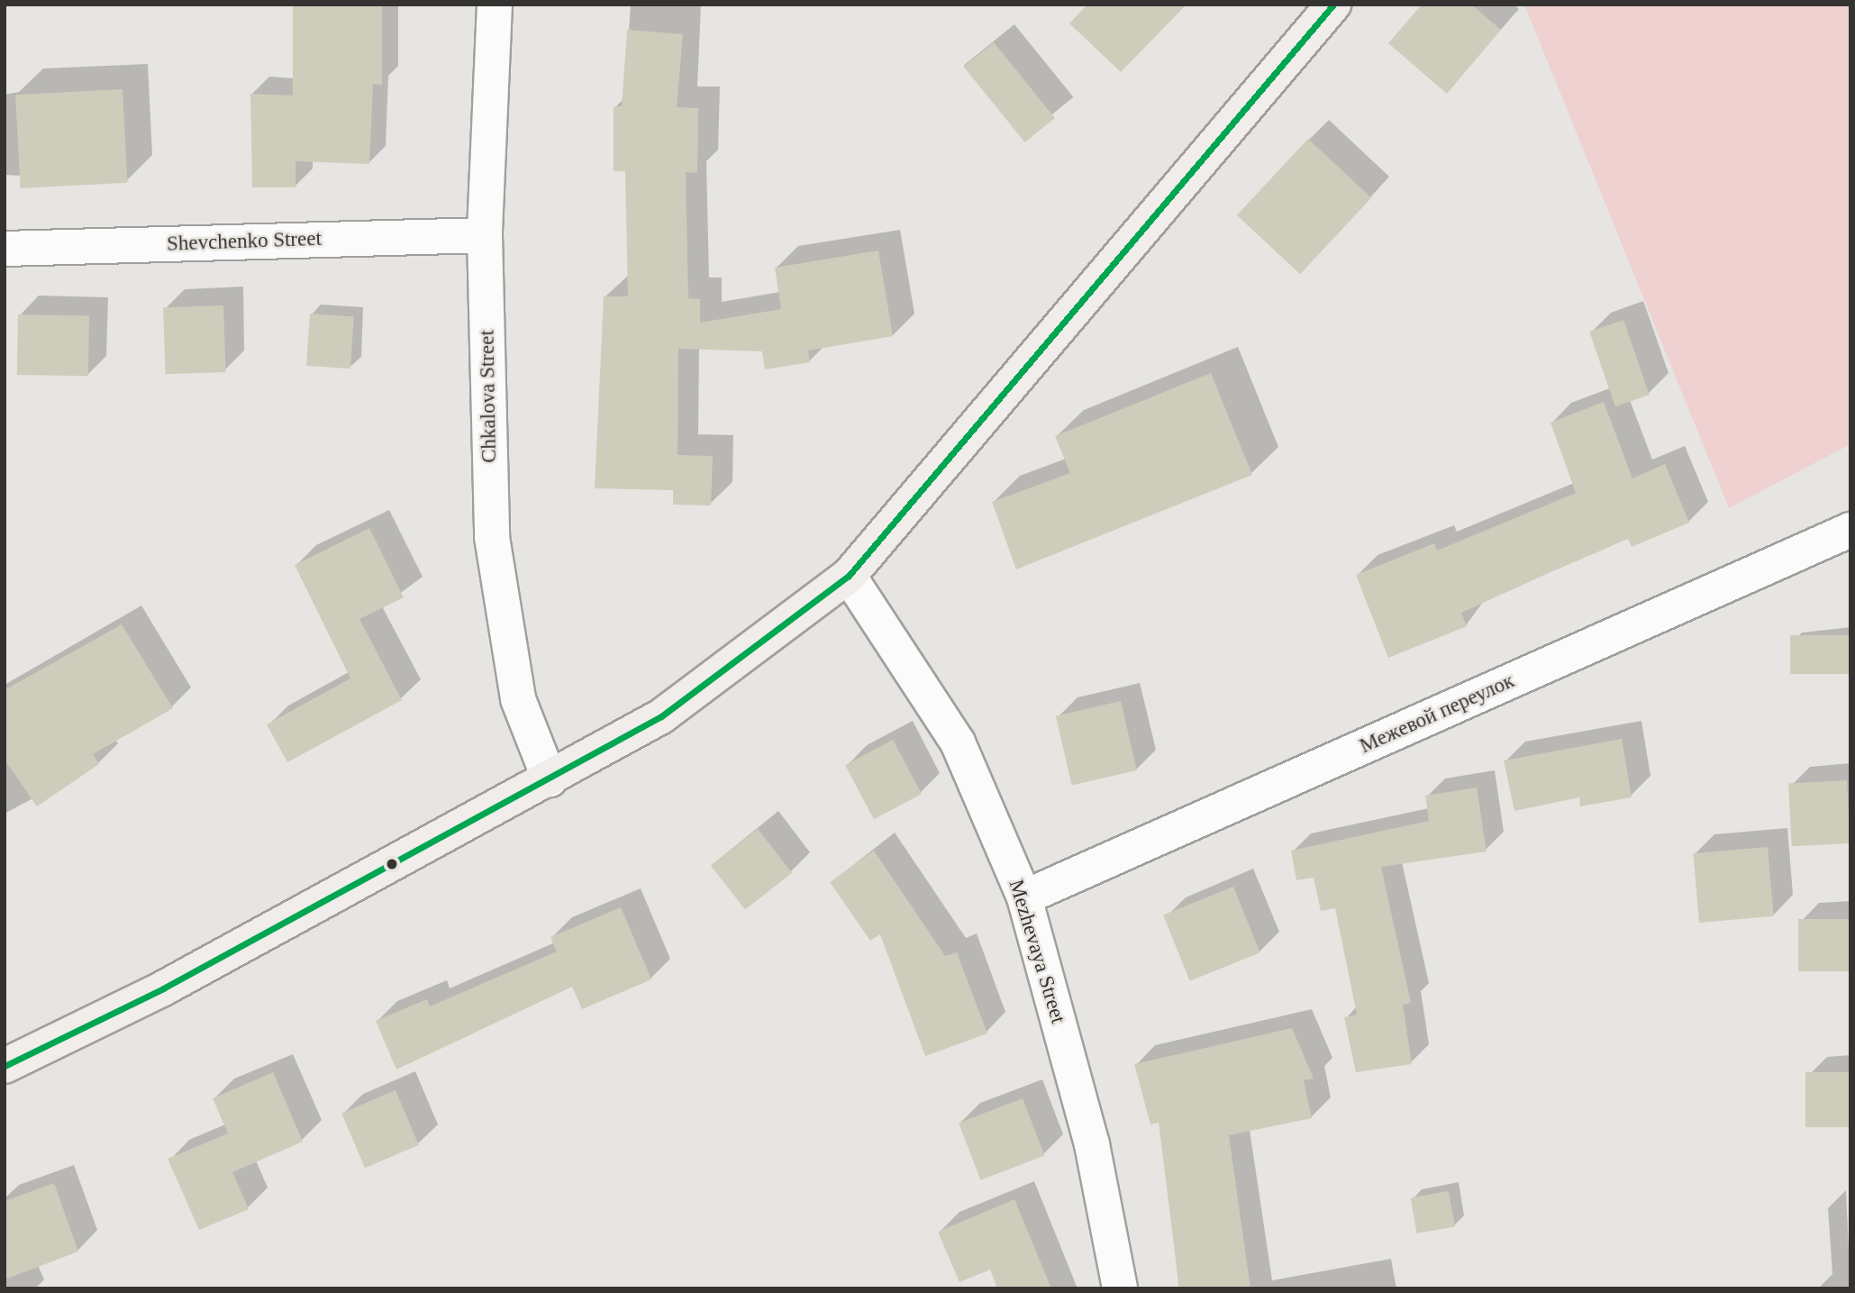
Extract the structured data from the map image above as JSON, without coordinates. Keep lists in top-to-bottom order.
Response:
{
  "streets": {
    "street": [
      "Shevchenko Street",
      "Chkalova Street",
      "Межевой переулок",
      "Mezhevaya Street"
    ]
  },
  "crossings": [
    ["Shevchenko Street", "Chkalova Street"],
    ["Межевой переулок", "Mezhevaya Street"]
  ]
}
